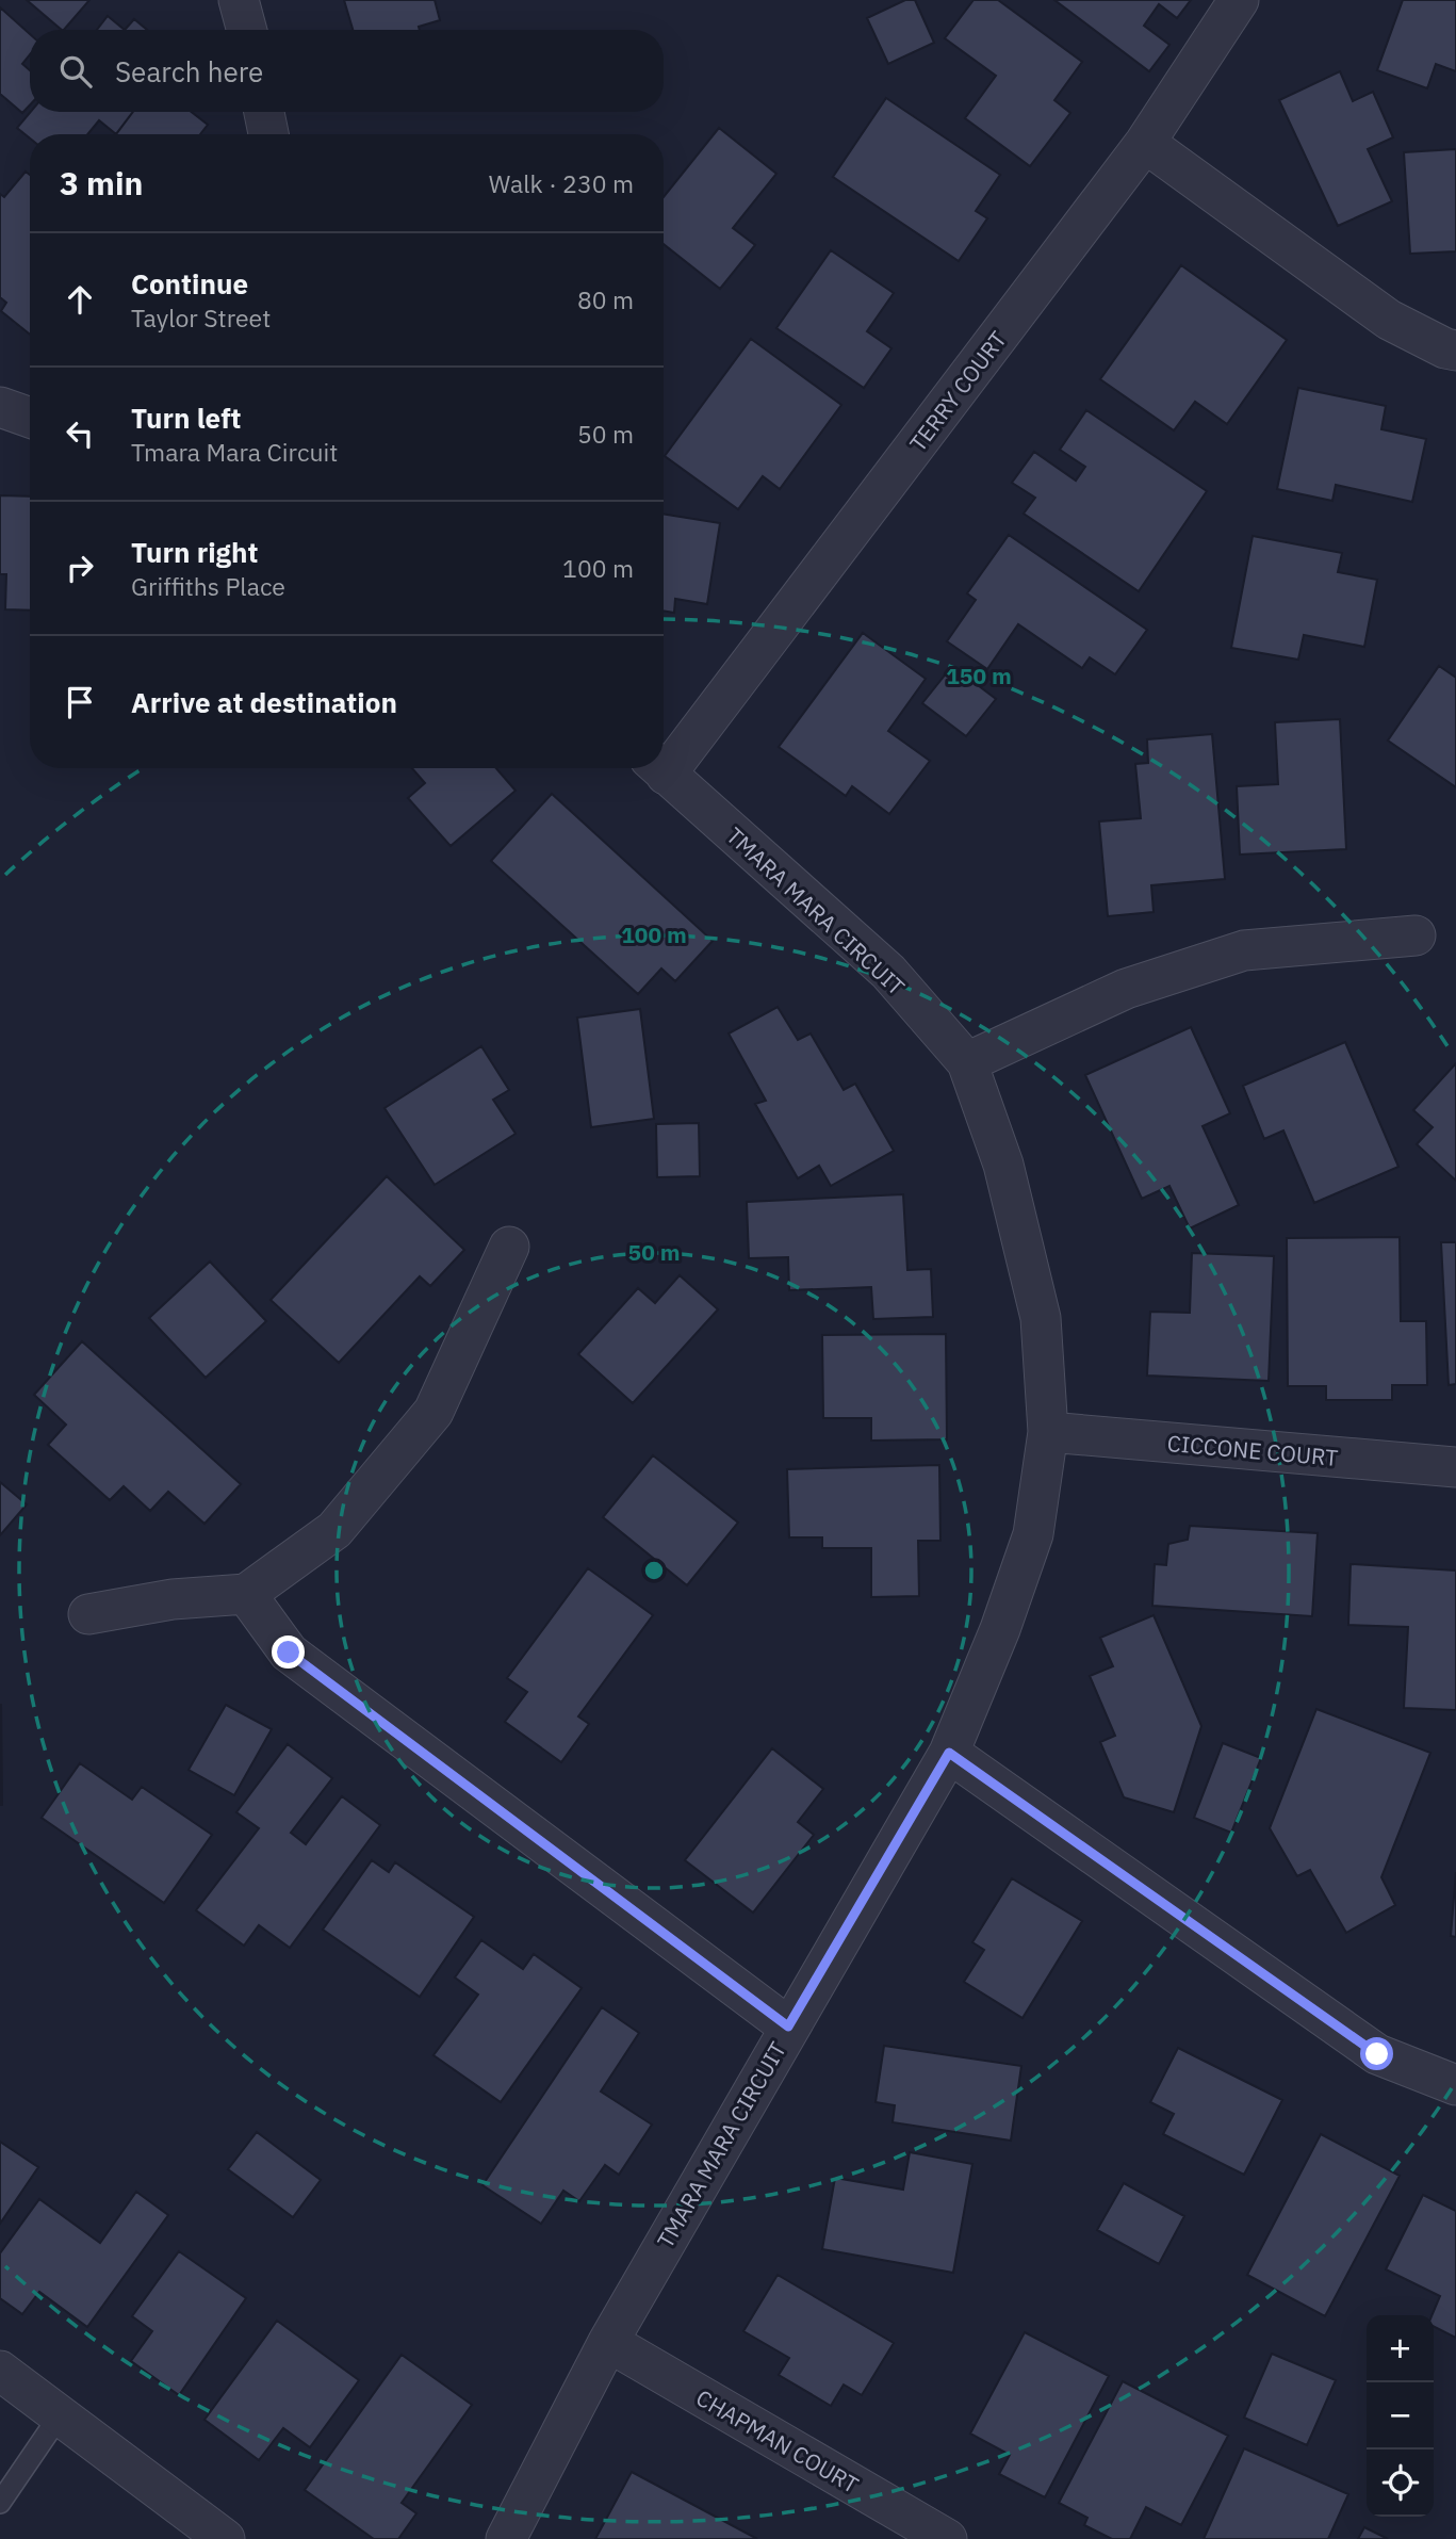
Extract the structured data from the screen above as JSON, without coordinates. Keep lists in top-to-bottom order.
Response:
{
  "streets": {
    "street": [
      "TERRY COURT",
      "TMARA MARA CIRCUIT",
      "CICCONE COURT",
      "CHAPMAN COURT"
    ]
  },
  "crossings": [
    ["TMARA MARA CIRCUIT", "CICCONE COURT"],
    ["TMARA MARA CIRCUIT", "CHAPMAN COURT"]
  ],
  "page": {
    "search": "Search here",
    "heading": ["3 min", "Walk · 230 m"],
    "list": [
      ["Continue", "Taylor Street", "80 m"],
      ["Turn left", "Tmara Mara Circuit", "50 m"],
      ["Turn right", "Griffiths Place", "100 m"],
      "Arrive at destination"
    ],
    "map_buttons": ["+", "−"]
  },
  "rings": ["150 m", "100 m", "50 m"]
}
